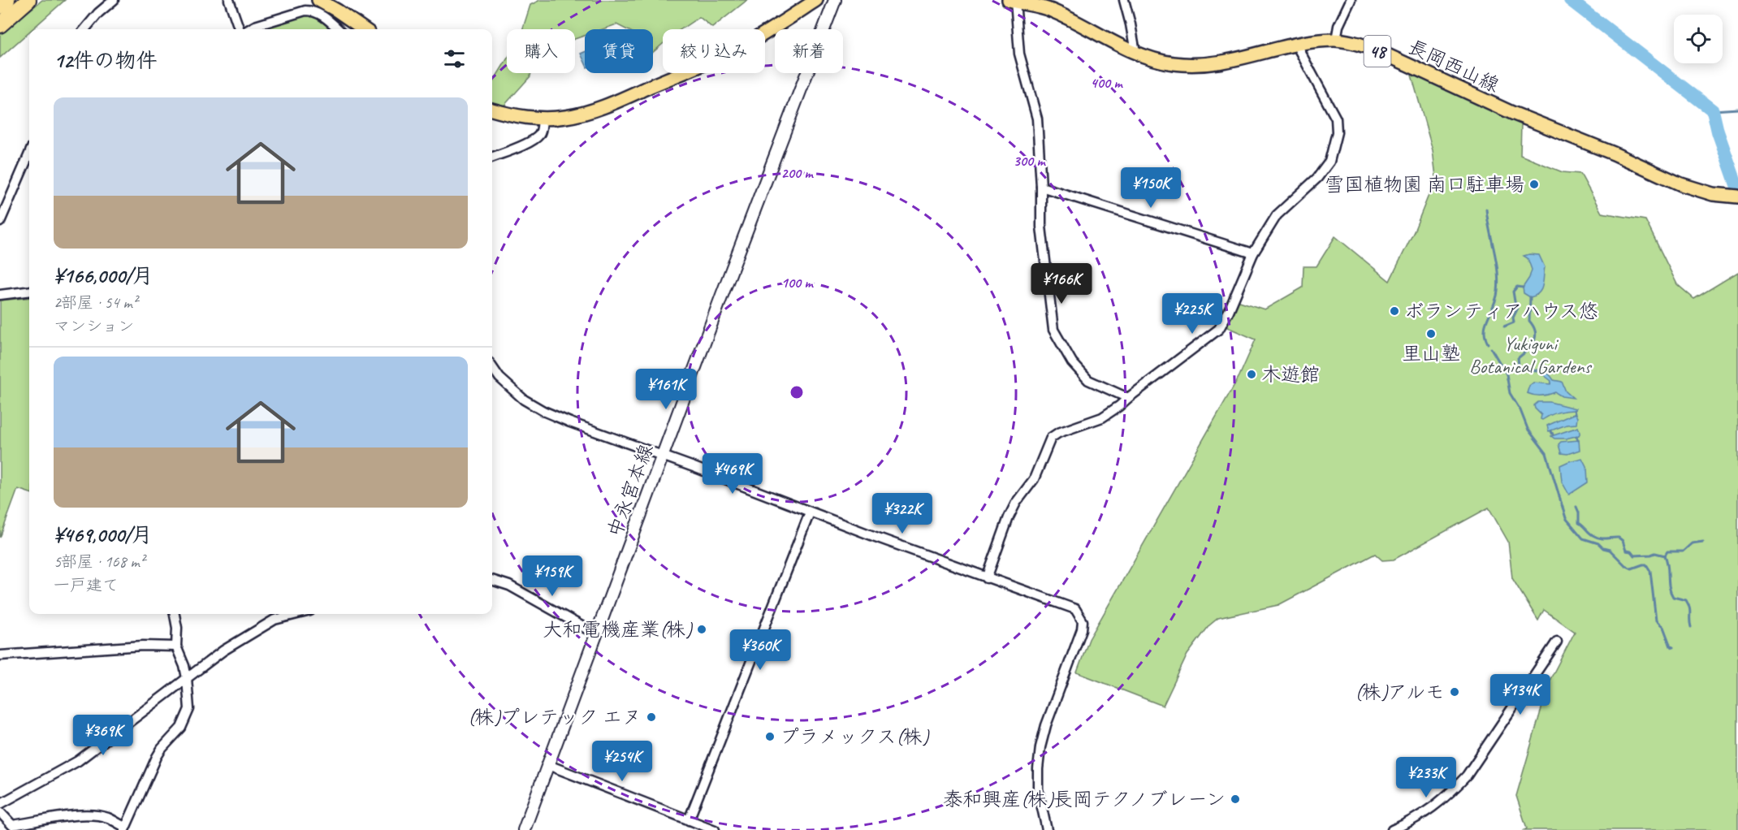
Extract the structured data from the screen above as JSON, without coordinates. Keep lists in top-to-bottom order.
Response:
{
  "streets": {
    "main road": ["48", "長岡西山線", "中永宮本線"]
  },
  "parks": ["Yukiguni Botanical Gardens"],
  "places": [
    "雪国植物園 南口駐車場",
    "ボランティアハウス悠",
    "里山塾",
    "木遊館",
    "大和電機産業(株)",
    "(株)アルモ",
    "(株)プレテック エヌ",
    "プラメックス(株)",
    "泰和興産(株)長岡テクノブレーン"
  ],
  "page": {
    "chip": [
      "購入",
      "賃貸",
      "絞り込み",
      "新着"
    ],
    "heading": "12件の物件",
    "list": [
      {
        "name": "¥166,000/月",
        "note": "2部屋 · 54 m² · マンション"
      },
      {
        "name": "¥469,000/月",
        "note": "5部屋 · 168 m² · 一戸建て"
      }
    ],
    "price": [
      "¥150K",
      "¥166K",
      "¥225K",
      "¥161K",
      "¥469K",
      "¥322K",
      "¥159K",
      "¥360K",
      "¥134K",
      "¥369K",
      "¥254K",
      "¥233K"
    ]
  },
  "rings": [
    "400 m",
    "300 m",
    "200 m",
    "100 m"
  ]
}
